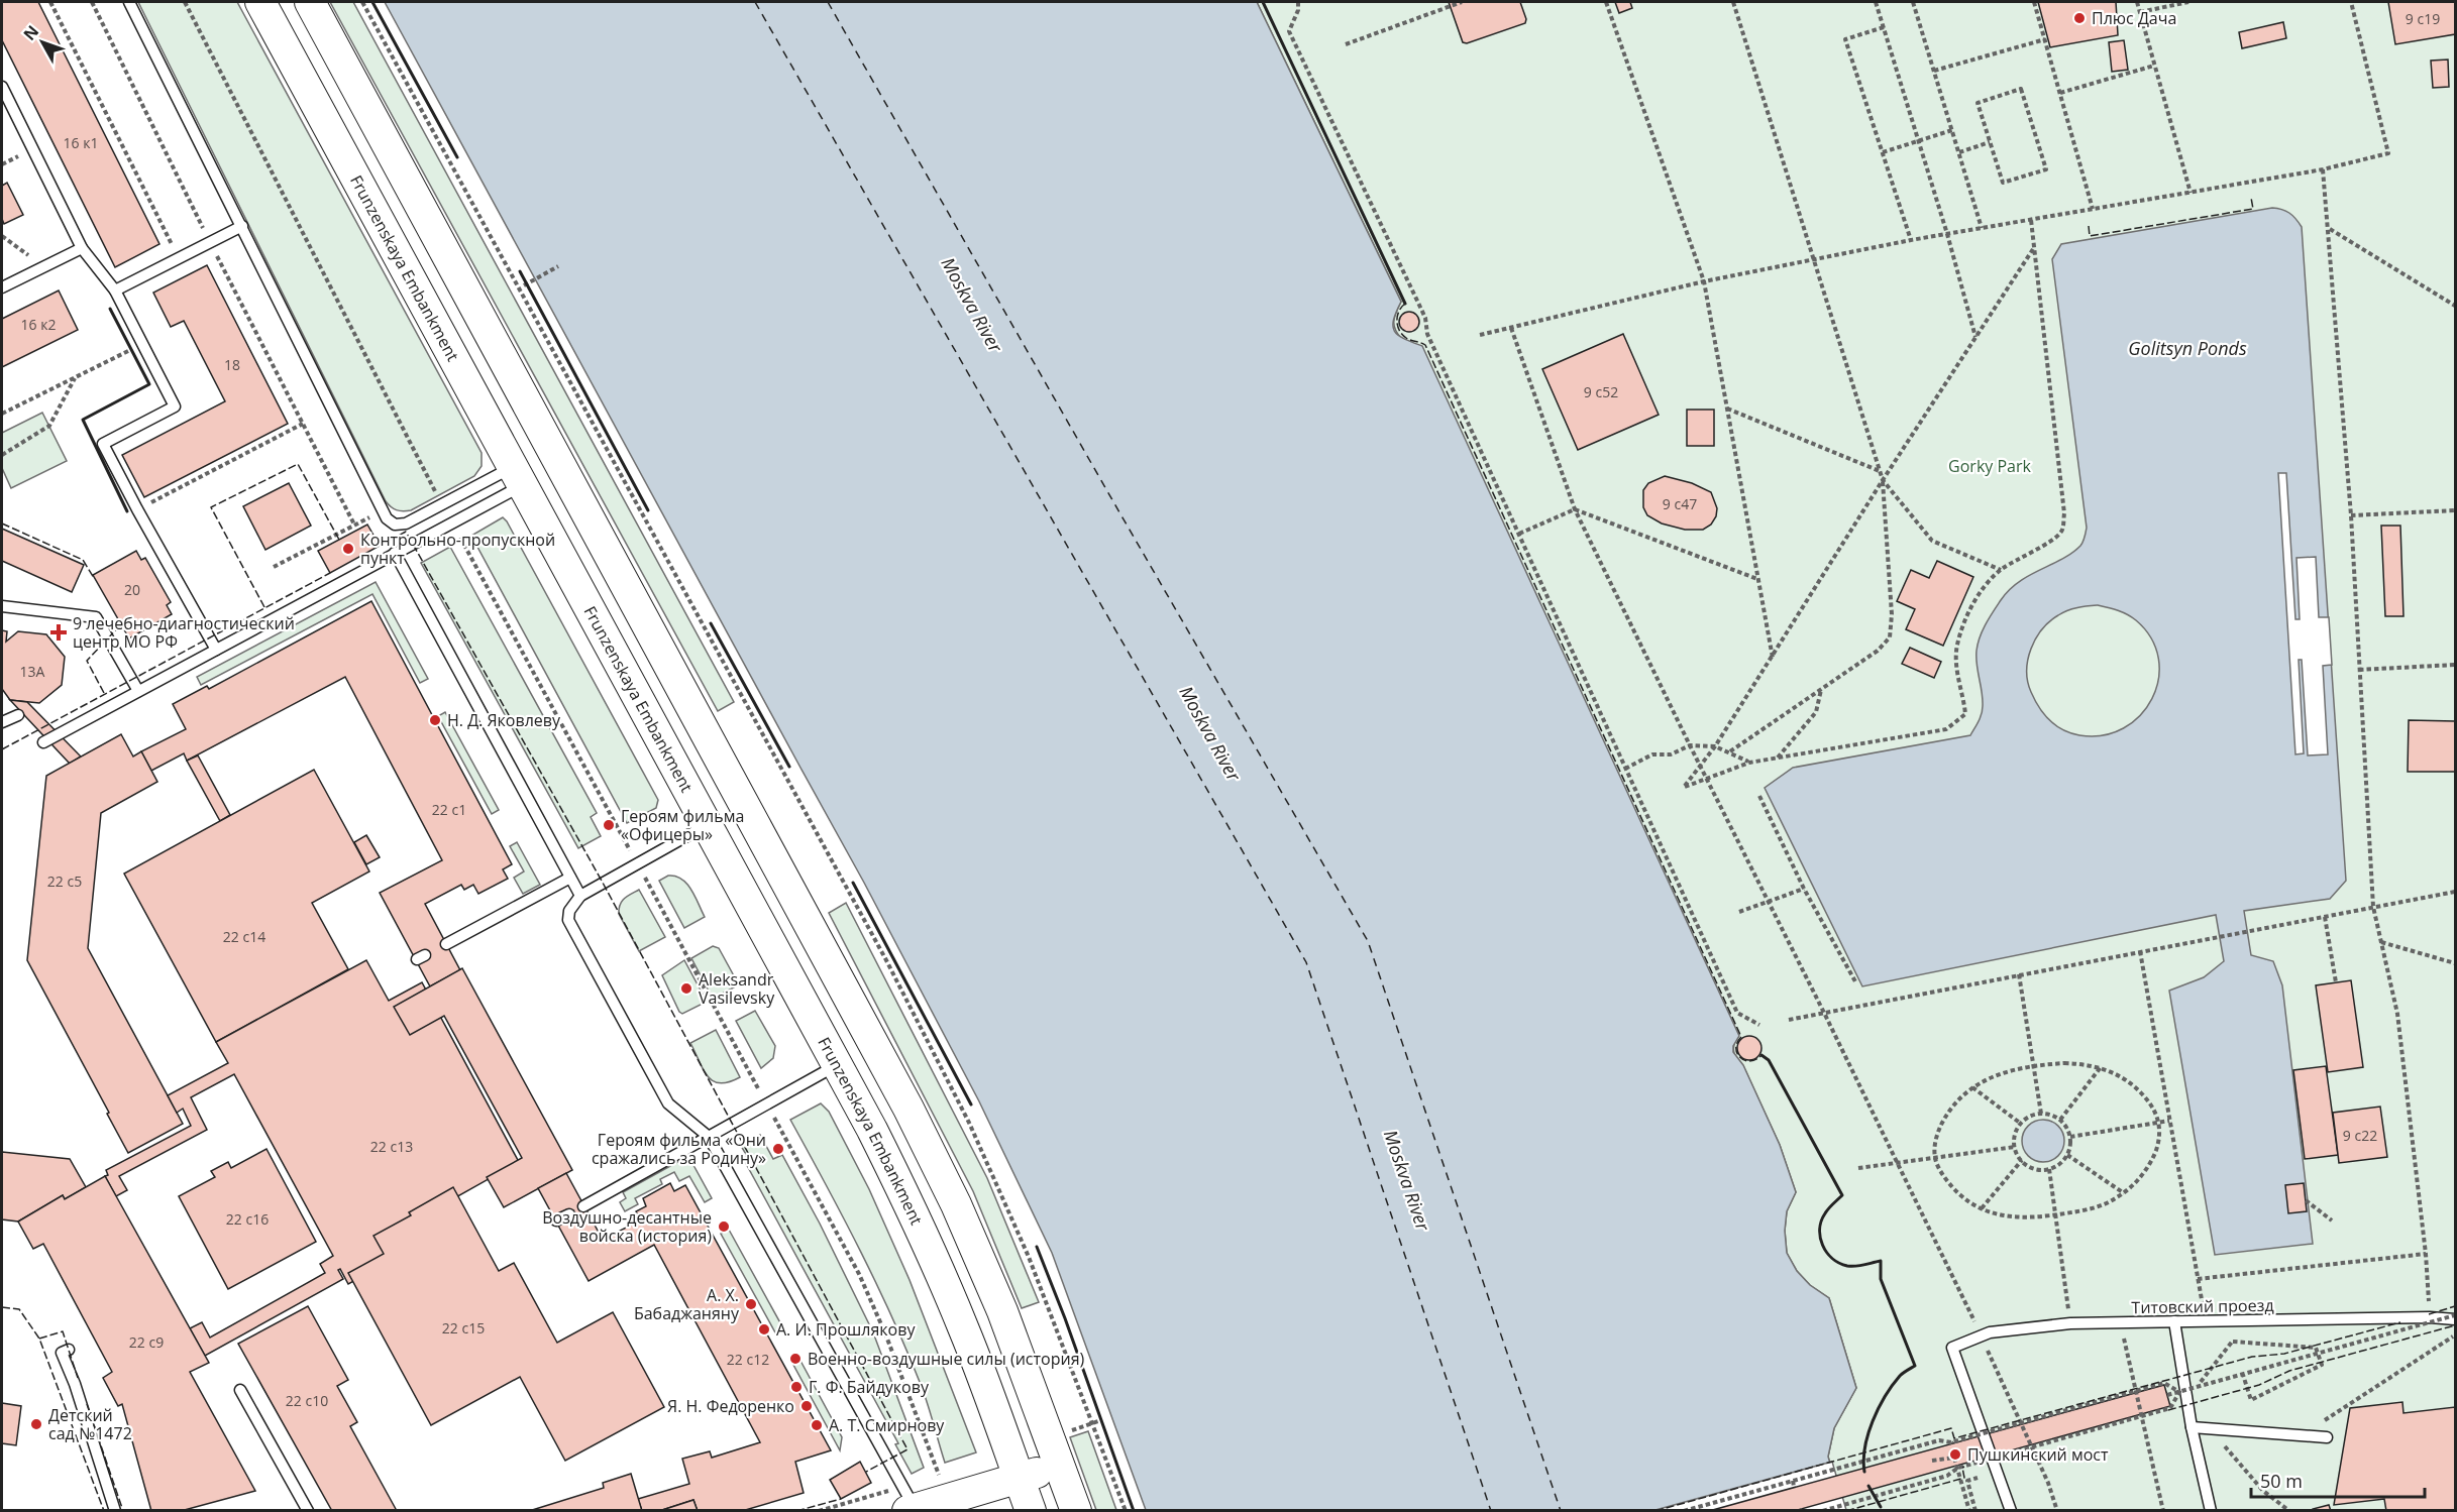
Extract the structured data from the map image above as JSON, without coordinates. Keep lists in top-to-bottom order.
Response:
{
  "streets": {
    "main road": ["Frunzenskaya Embankment"],
    "lane": ["Титовский проезд"]
  },
  "water": ["Moskva River", "Golitsyn Ponds"],
  "parks": ["Gorky Park"],
  "places": {
    "other": [
      "Плюс Дача",
      "Контрольно-пропускной пункт",
      "Н. Д. Яковлеву",
      "Героям фильма «Офицеры»",
      "Aleksandr Vasilevsky",
      "Героям фильма «Они сражались за Родину»",
      "Воздушно-десантные войска (история)",
      "А. Х. Бабаджаняну",
      "А. И. Прошлякову",
      "Военно-воздушные силы (история)",
      "Г. Ф. Байдукову",
      "Я. Н. Федоренко",
      "Детский сад №1472",
      "А. Т. Смирнову",
      "Пушкинский мост"
    ],
    "health": ["9 лечебно-диагностический центр МО РФ"]
  },
  "house_numbers": [
    "9 с19",
    "16 к1",
    "16 к2",
    "18",
    "9 с52",
    "9 с47",
    "20",
    "13А",
    "22 с1",
    "22 с5",
    "22 c14",
    "9 с22",
    "22 с13",
    "22 с16",
    "22 с15",
    "22 с9",
    "22 с12",
    "22 с10"
  ],
  "scale_bar": "50 m",
  "north": "top left"
}
